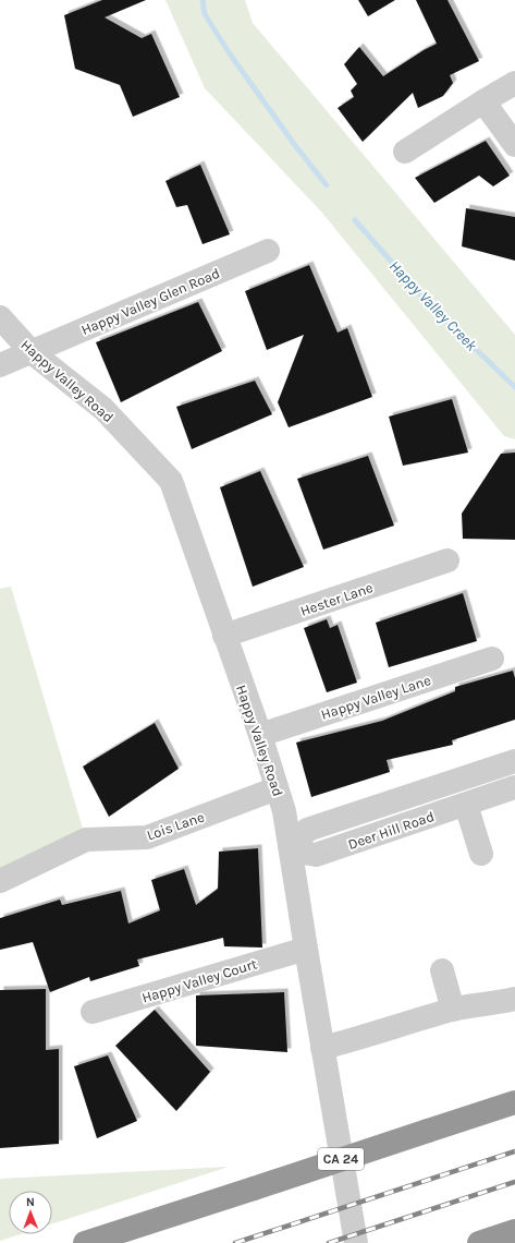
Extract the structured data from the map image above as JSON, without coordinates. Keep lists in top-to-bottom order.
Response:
{
  "streets": {
    "highway": ["CA 24"],
    "street": [
      "Happy Valley Glen Road",
      "Happy Valley Road",
      "Hester Lane",
      "Happy Valley Lane",
      "Lois Lane",
      "Deer Hill Road",
      "Happy Valley Court"
    ]
  },
  "crossings": [
    ["Happy Valley Glen Road", "Happy Valley Road"],
    ["Happy Valley Road", "Hester Lane"],
    ["Happy Valley Road", "Happy Valley Lane"],
    ["Happy Valley Road", "Lois Lane"],
    ["Happy Valley Road", "Deer Hill Road"],
    ["Happy Valley Road", "Happy Valley Court"]
  ],
  "water": ["Happy Valley Creek"],
  "north": "top"
}
